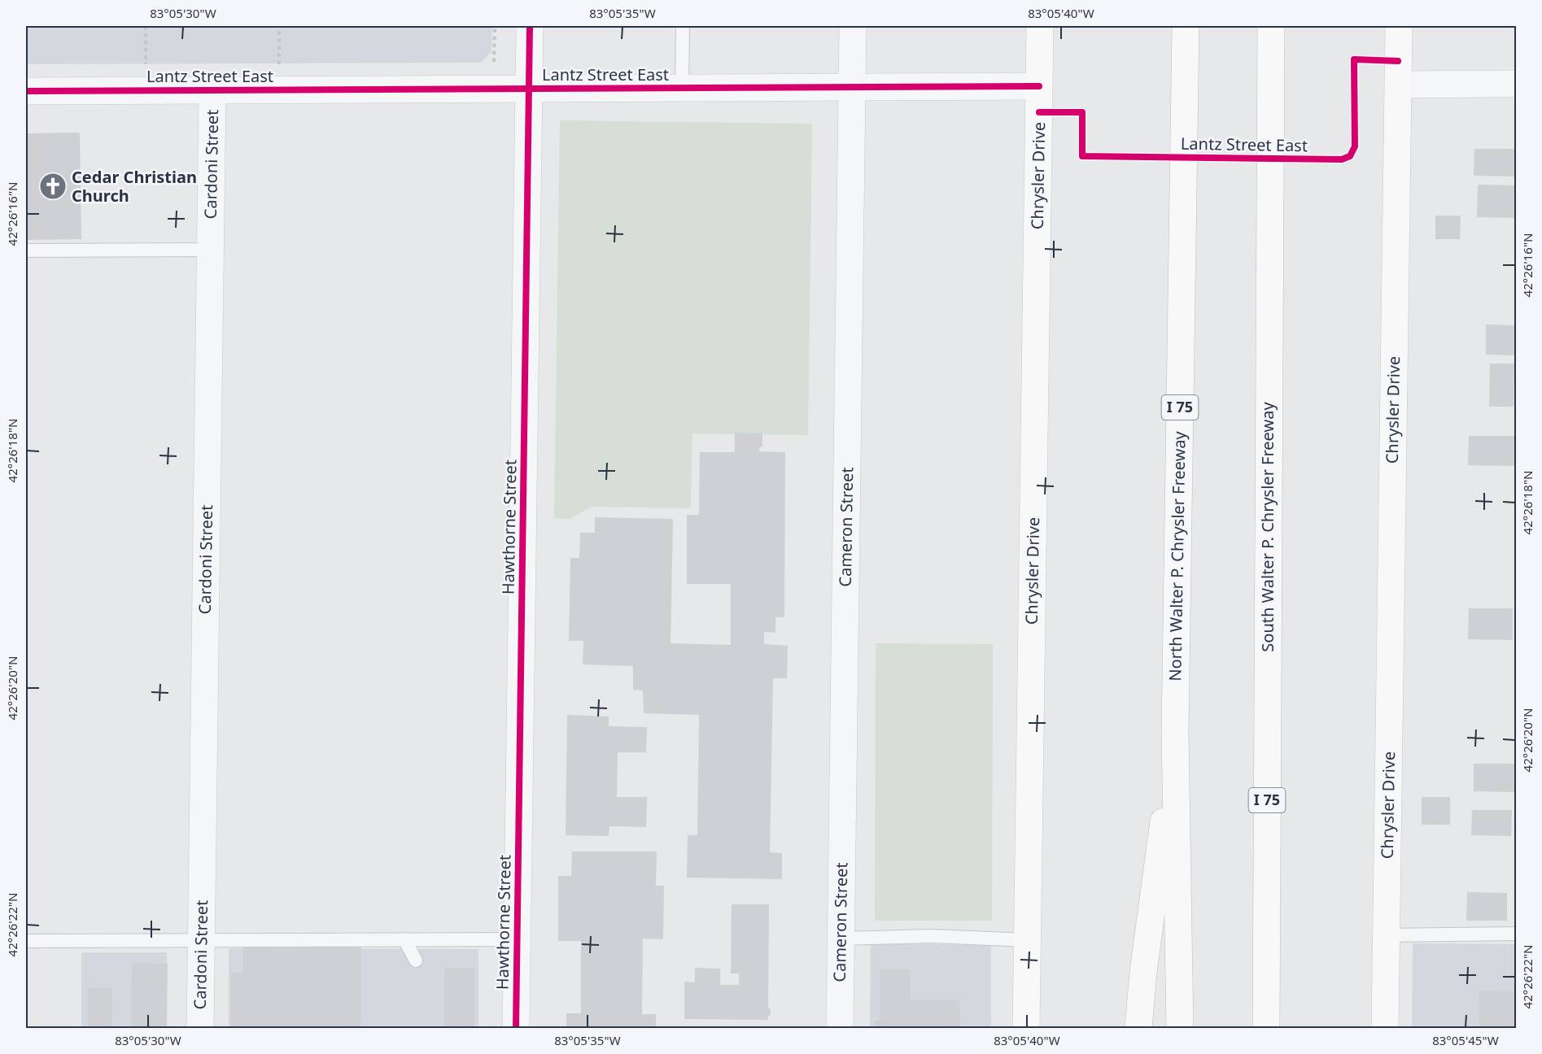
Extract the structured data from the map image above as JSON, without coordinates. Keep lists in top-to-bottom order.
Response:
{
  "streets": {
    "main road": [
      "Chrysler Drive",
      "I 75",
      "South Walter P. Chrysler Freeway",
      "North Walter P. Chrysler Freeway"
    ],
    "street": [
      "Lantz Street East",
      "Cardoni Street",
      "Hawthorne Street",
      "Cameron Street"
    ]
  },
  "crossings": [
    ["Lantz Street East", "Cardoni Street"],
    ["Lantz Street East", "Chrysler Drive"],
    ["Lantz Street East", "Hawthorne Street"],
    ["Lantz Street East", "Cameron Street"]
  ],
  "places": {
    "church": ["Cedar Christian Church"]
  },
  "coordinates": [
    "83°05'30\"W",
    "83°05'35\"W",
    "83°05'40\"W",
    "42°26'16\"N",
    "42°26'18\"N",
    "42°26'20\"N",
    "42°26'22\"N",
    "83°05'45\"W"
  ]
}
